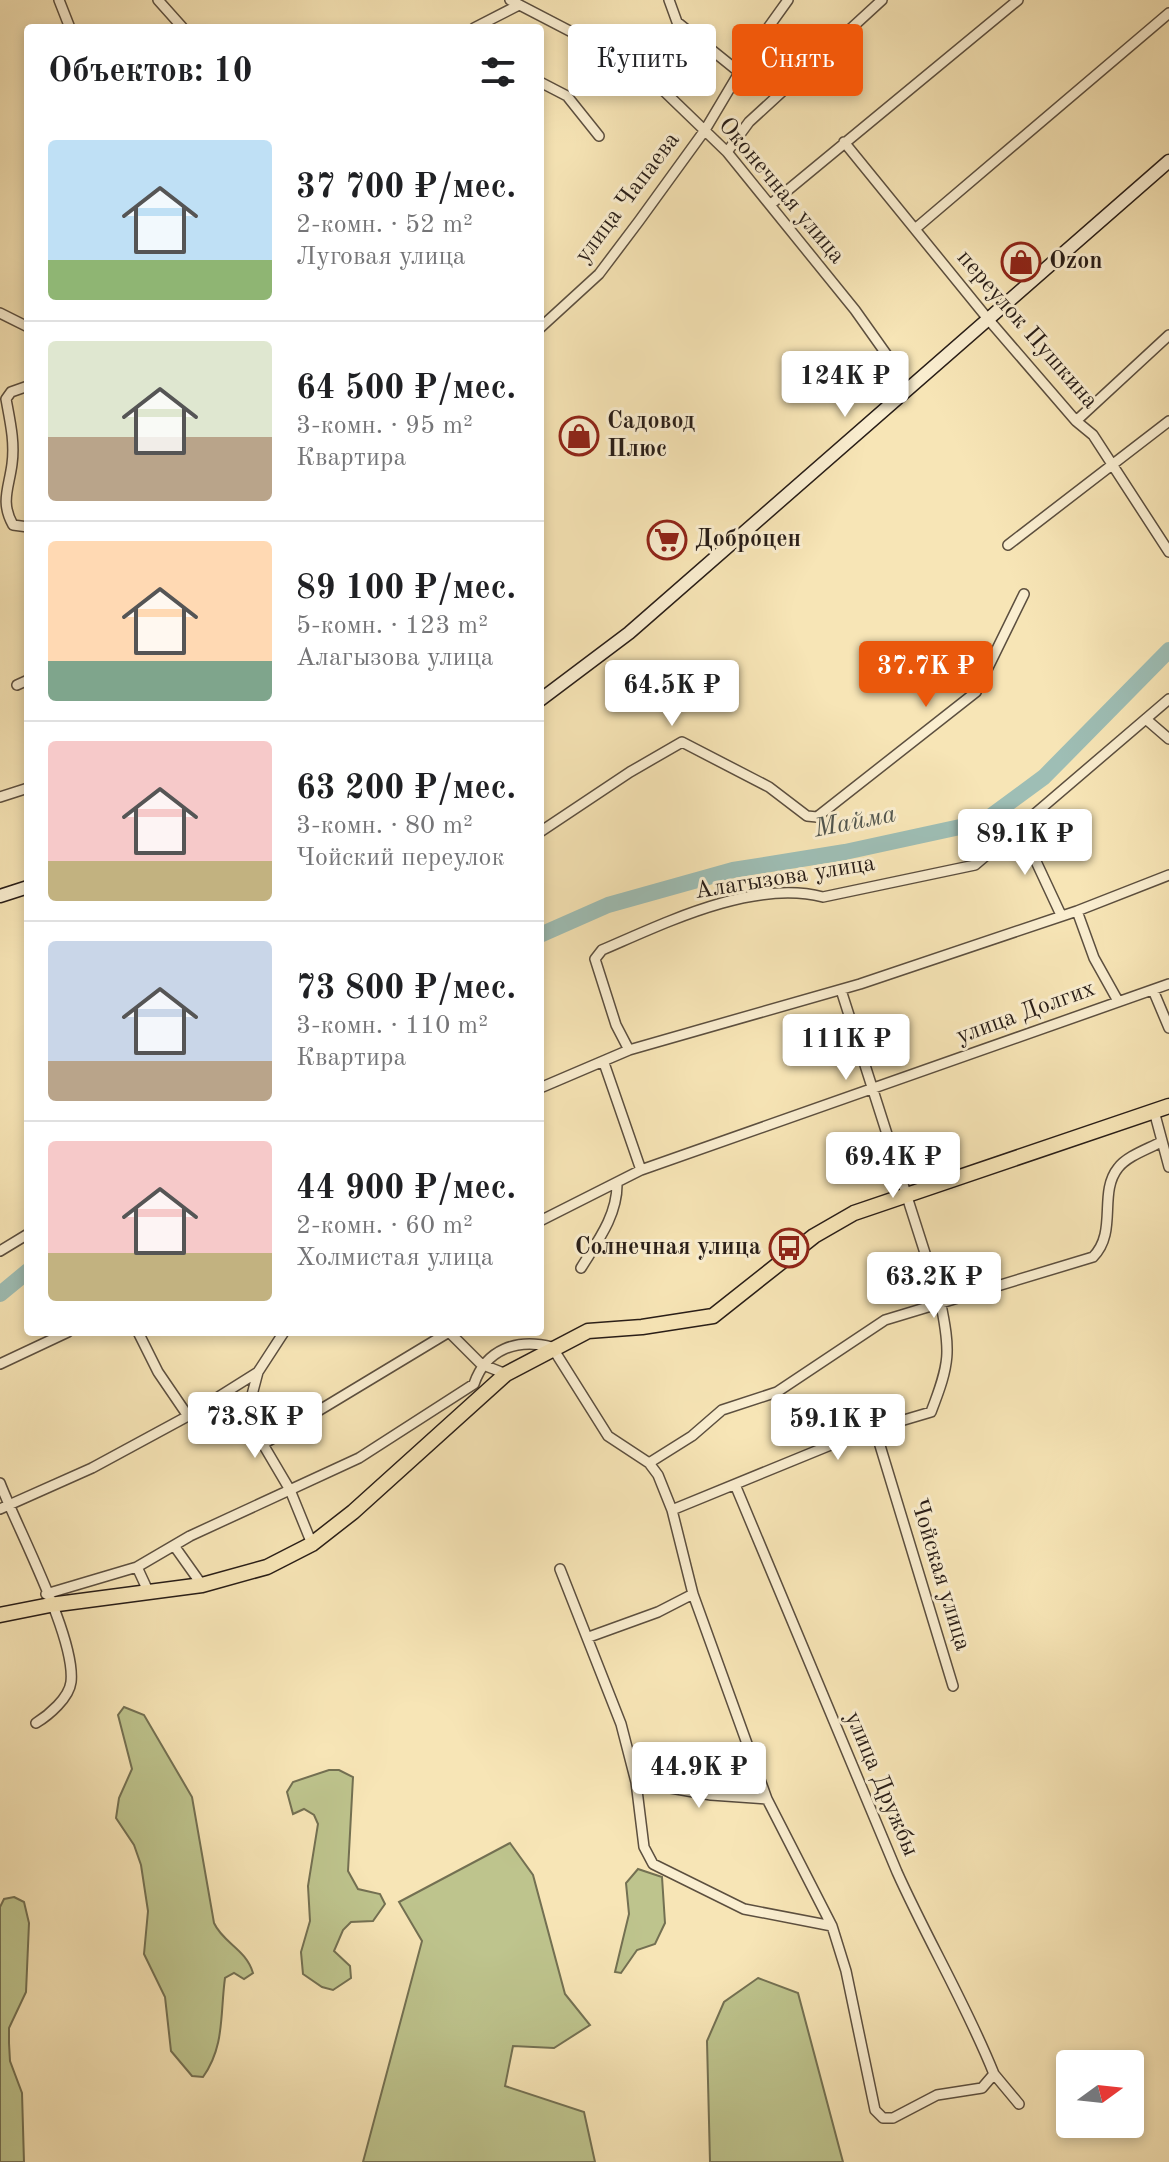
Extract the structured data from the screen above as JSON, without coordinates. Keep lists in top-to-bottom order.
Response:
{
  "streets": {
    "street": [
      "Оконечная улица",
      "улица Чапаева",
      "переулок Пушкина",
      "Алагызова улица",
      "улица Долгих",
      "Чойская улица",
      "улица Дружбы"
    ]
  },
  "crossings": [
    ["Оконечная улица", "улица Чапаева"]
  ],
  "water": ["Майма"],
  "places": {
    "shop": ["Ozon", "Садовод Плюс"],
    "supermarket": ["Доброцен"],
    "bus stop": ["Солнечная улица"]
  },
  "north": "right",
  "page": {
    "chip": ["Купить", "Снять"],
    "heading": "Объектов: 10",
    "list": [
      {
        "name": "37 700 ₽/мес.",
        "note": "2-комн. · 52 m² · Луговая улица"
      },
      {
        "name": "64 500 ₽/мес.",
        "note": "3-комн. · 95 m² · Квартира"
      },
      {
        "name": "89 100 ₽/мес.",
        "note": "5-комн. · 123 m² · Алагызова улица"
      },
      {
        "name": "63 200 ₽/мес.",
        "note": "3-комн. · 80 m² · Чойский переулок"
      },
      {
        "name": "73 800 ₽/мес.",
        "note": "3-комн. · 110 m² · Квартира"
      },
      {
        "name": "44 900 ₽/мес.",
        "note": "2-комн. · 60 m² · Холмистая улица"
      }
    ],
    "price": [
      "124K ₽",
      "37.7K ₽",
      "64.5K ₽",
      "89.1K ₽",
      "111K ₽",
      "69.4K ₽",
      "63.2K ₽",
      "73.8K ₽",
      "59.1K ₽",
      "44.9K ₽"
    ]
  }
}
